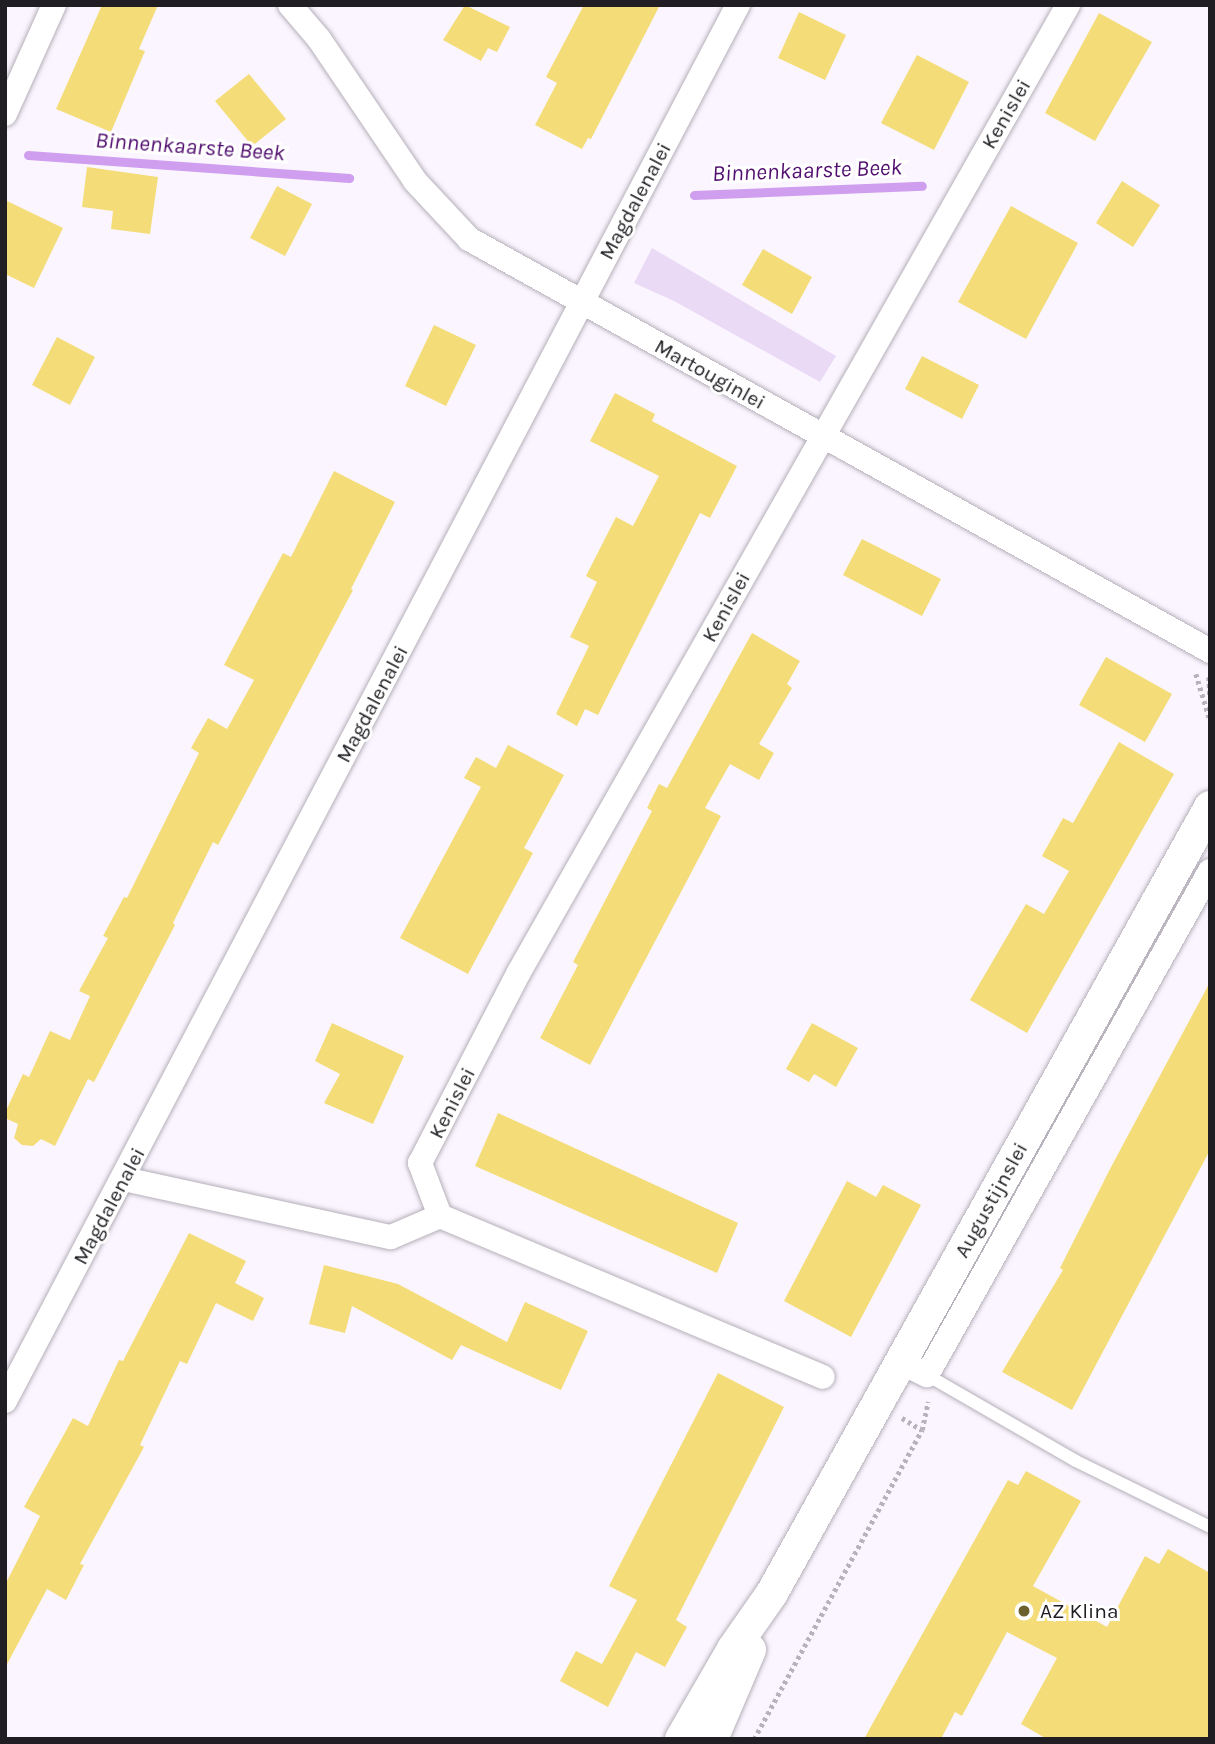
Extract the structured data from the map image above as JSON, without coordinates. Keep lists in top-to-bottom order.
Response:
{
  "streets": {
    "street": [
      "Kenislei",
      "Magdalenalei",
      "Martouginlei",
      "Augustijnslei"
    ]
  },
  "crossings": [
    ["Kenislei", "Martouginlei"],
    ["Magdalenalei", "Martouginlei"]
  ],
  "water": ["Binnenkaarste Beek"],
  "places": ["AZ Klina"]
}
